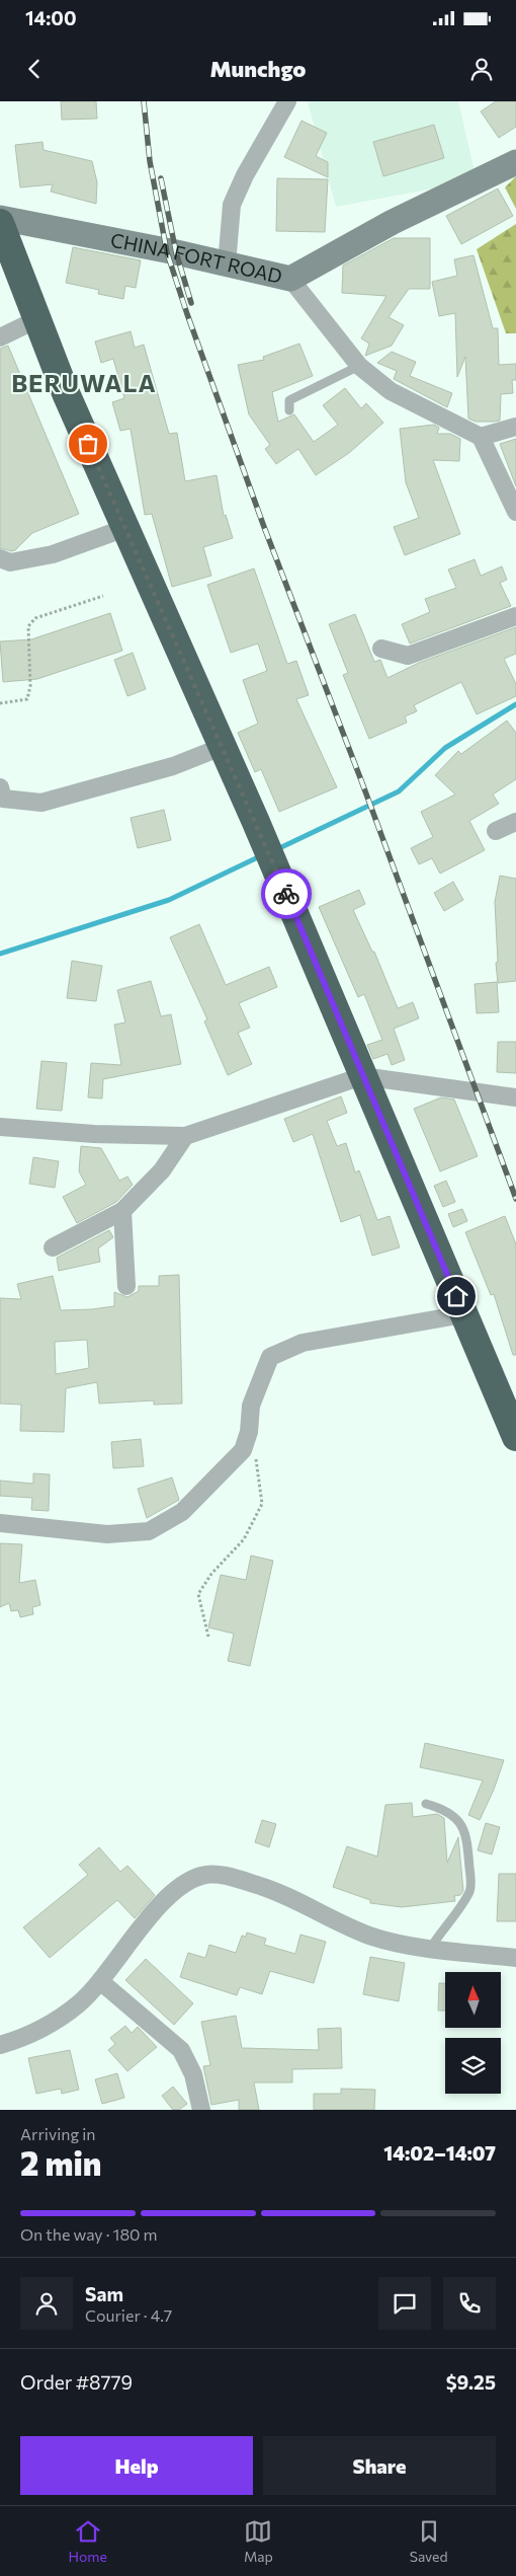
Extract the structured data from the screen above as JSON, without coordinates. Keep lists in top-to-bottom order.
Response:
{
  "streets": {
    "street": ["CHINA FORT ROAD"]
  },
  "districts": ["BERUWALA"],
  "north": "top",
  "page": {
    "status": "14:00",
    "header": "Munchgo",
    "heading": ["2 min", "Arriving in", "14:02–14:07"],
    "panel": [
      "Sam",
      "Courier · 4.7",
      "Order #8779",
      "$9.25"
    ],
    "bar": "On the way · 180 m",
    "buttons": ["Help", "Share"],
    "tabs": ["Home", "Map", "Saved"]
  }
}
